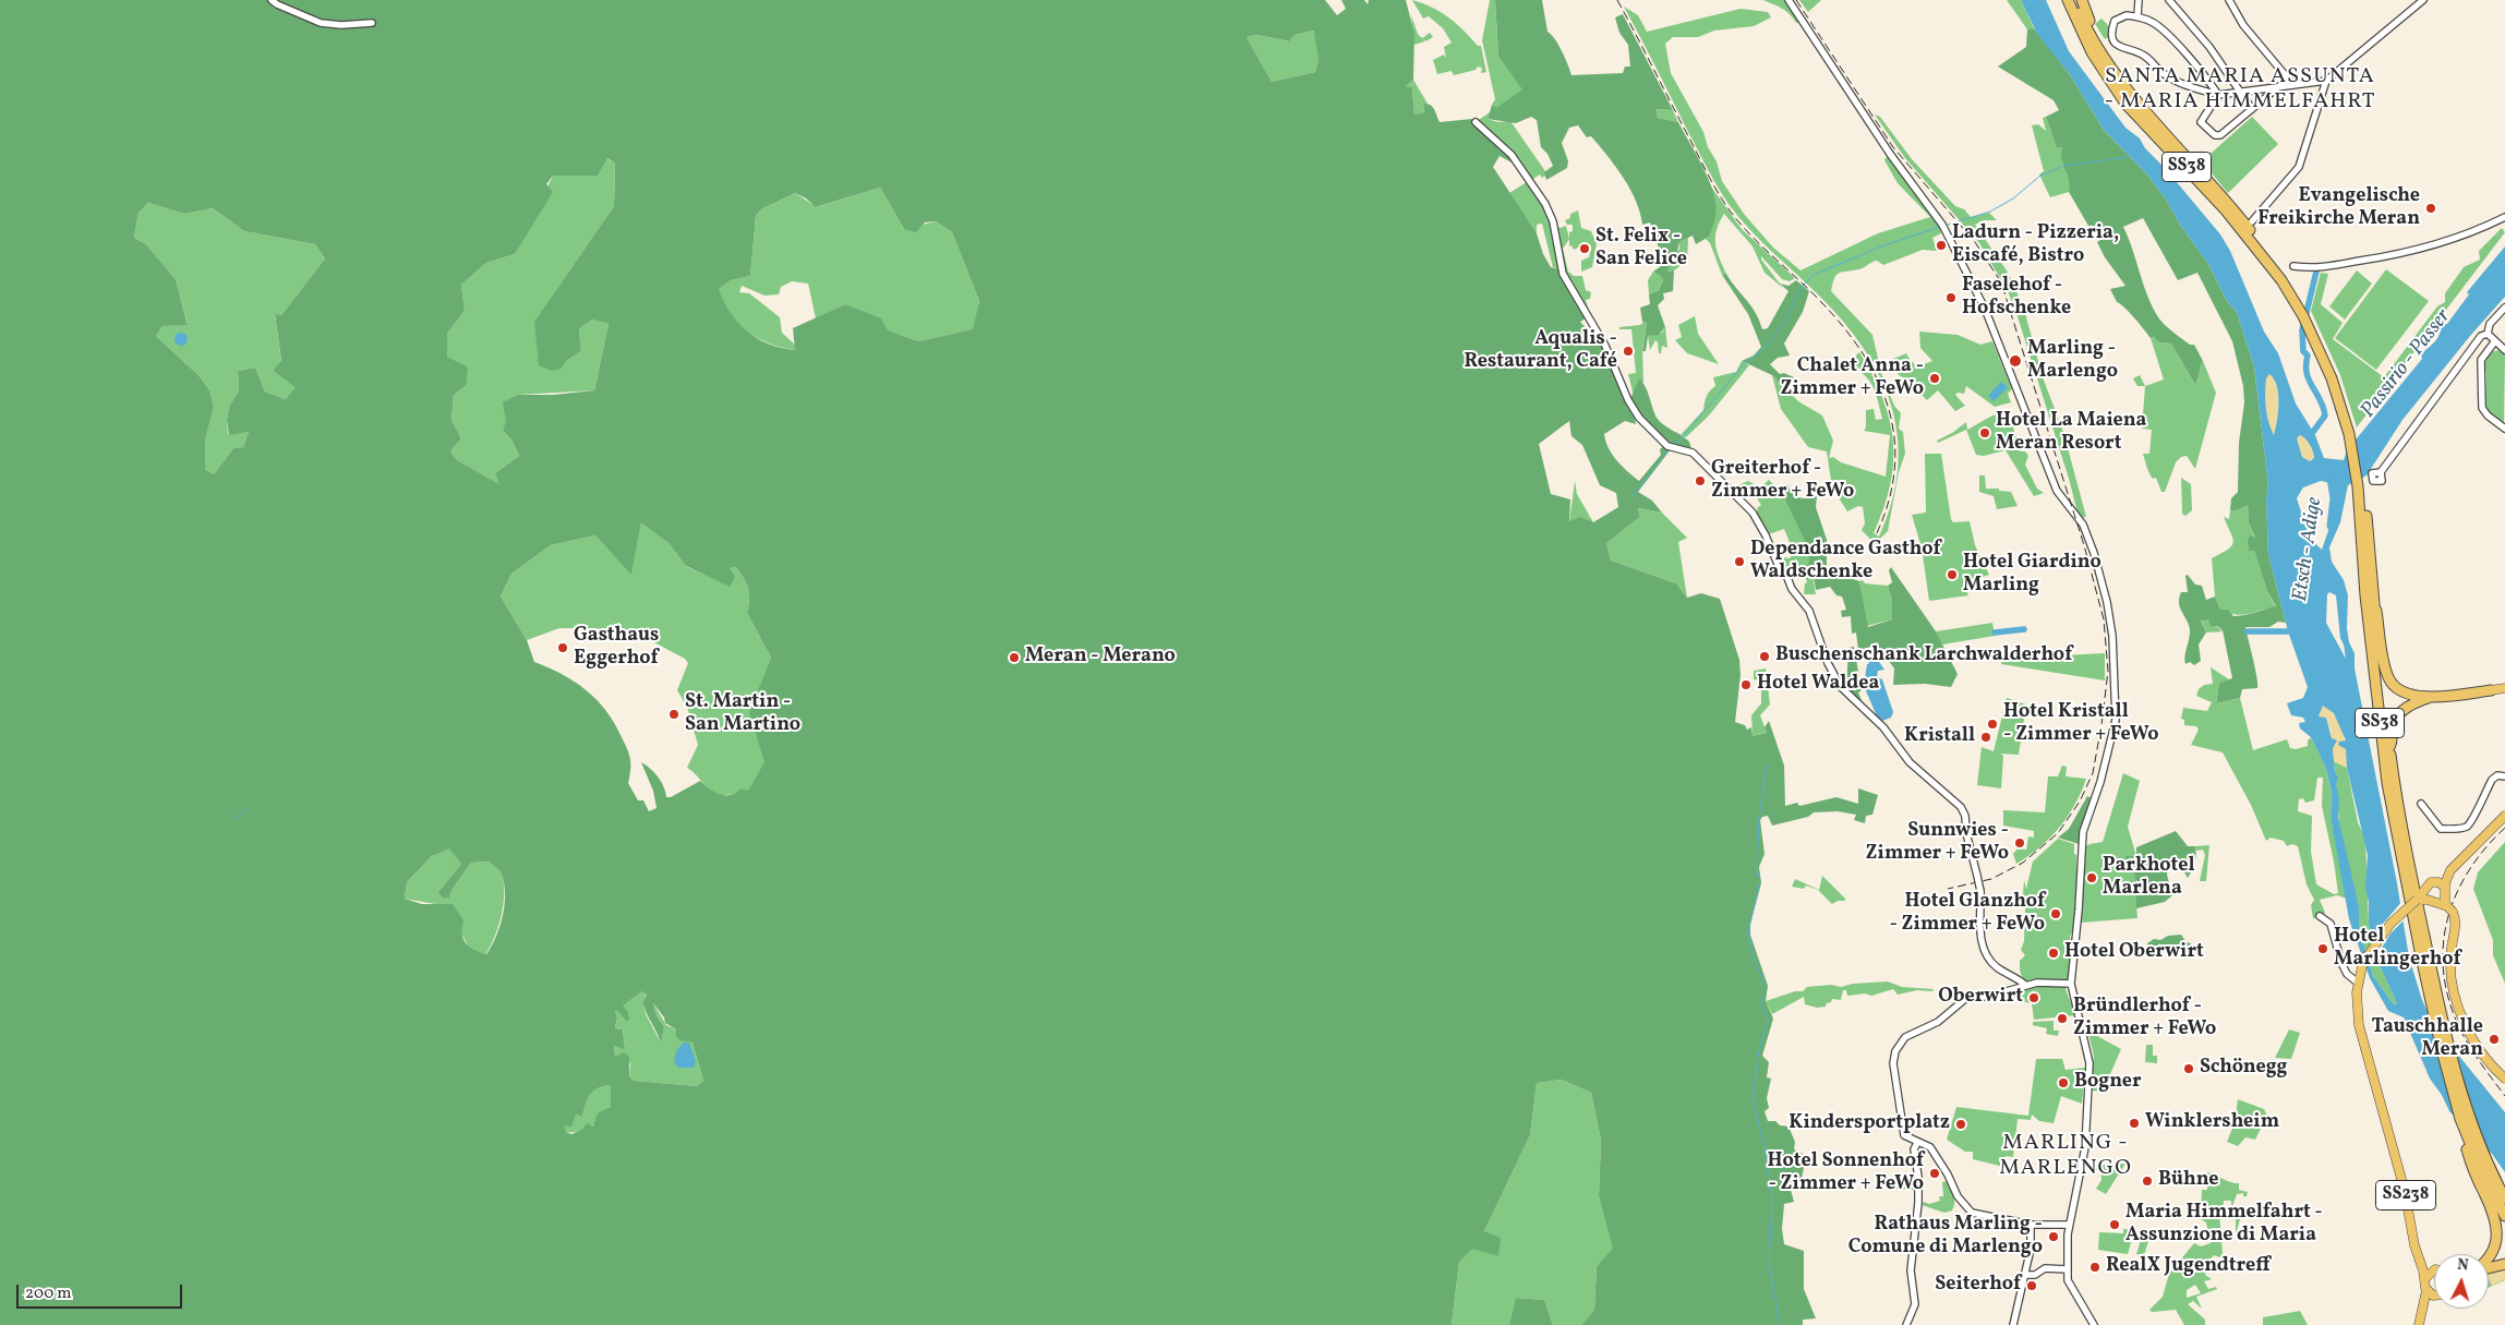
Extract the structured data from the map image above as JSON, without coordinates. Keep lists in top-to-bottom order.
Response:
{
  "streets": {
    "highway": ["SS38"],
    "main road": ["SS238"]
  },
  "districts": ["SANTA MARIA ASSUNTA - MARIA HIMMELFAHRT", "MARLING - MARLENGO"],
  "water": ["Passirio - Passer", "Etsch - Adige"],
  "places": [
    "Evangelische Freikirche Meran",
    "Ladurn - Pizzeria, Eiscafé, Bistro",
    "St. Felix - San Felice",
    "Faselehof - Hofschenke",
    "Aqualis - Restaurant, Café",
    "Marling - Marlengo",
    "Chalet Anna - Zimmer + FeWo",
    "Hotel La Maiena Meran Resort",
    "Greiterhof - Zimmer + FeWo",
    "Dependance Gasthof Waldschenke",
    "Hotel Giardino Marling",
    "Gasthaus Eggerhof",
    "Buschenschank Larchwalderhof",
    "Meran - Merano",
    "Hotel Waldea",
    "St. Martin - San Martino",
    "Hotel Kristall - Zimmer + FeWo",
    "Kristall",
    "Sunnwies - Zimmer + FeWo",
    "Parkhotel Marlena",
    "Hotel Glanzhof - Zimmer + FeWo",
    "Hotel Marlingerhof",
    "Hotel Oberwirt",
    "Oberwirt",
    "Bründlerhof - Zimmer + FeWo",
    "Tauschhalle Meran",
    "Schönegg",
    "Bogner",
    "Winklersheim",
    "Kindersportplatz",
    "Hotel Sonnenhof - Zimmer + FeWo",
    "Bühne",
    "Maria Himmelfahrt - Assunzione di Maria",
    "Rathaus Marling - Comune di Marlengo",
    "RealX Jugendtreff",
    "Seiterhof"
  ],
  "scale_bar": "200 m",
  "north": "top"
}
